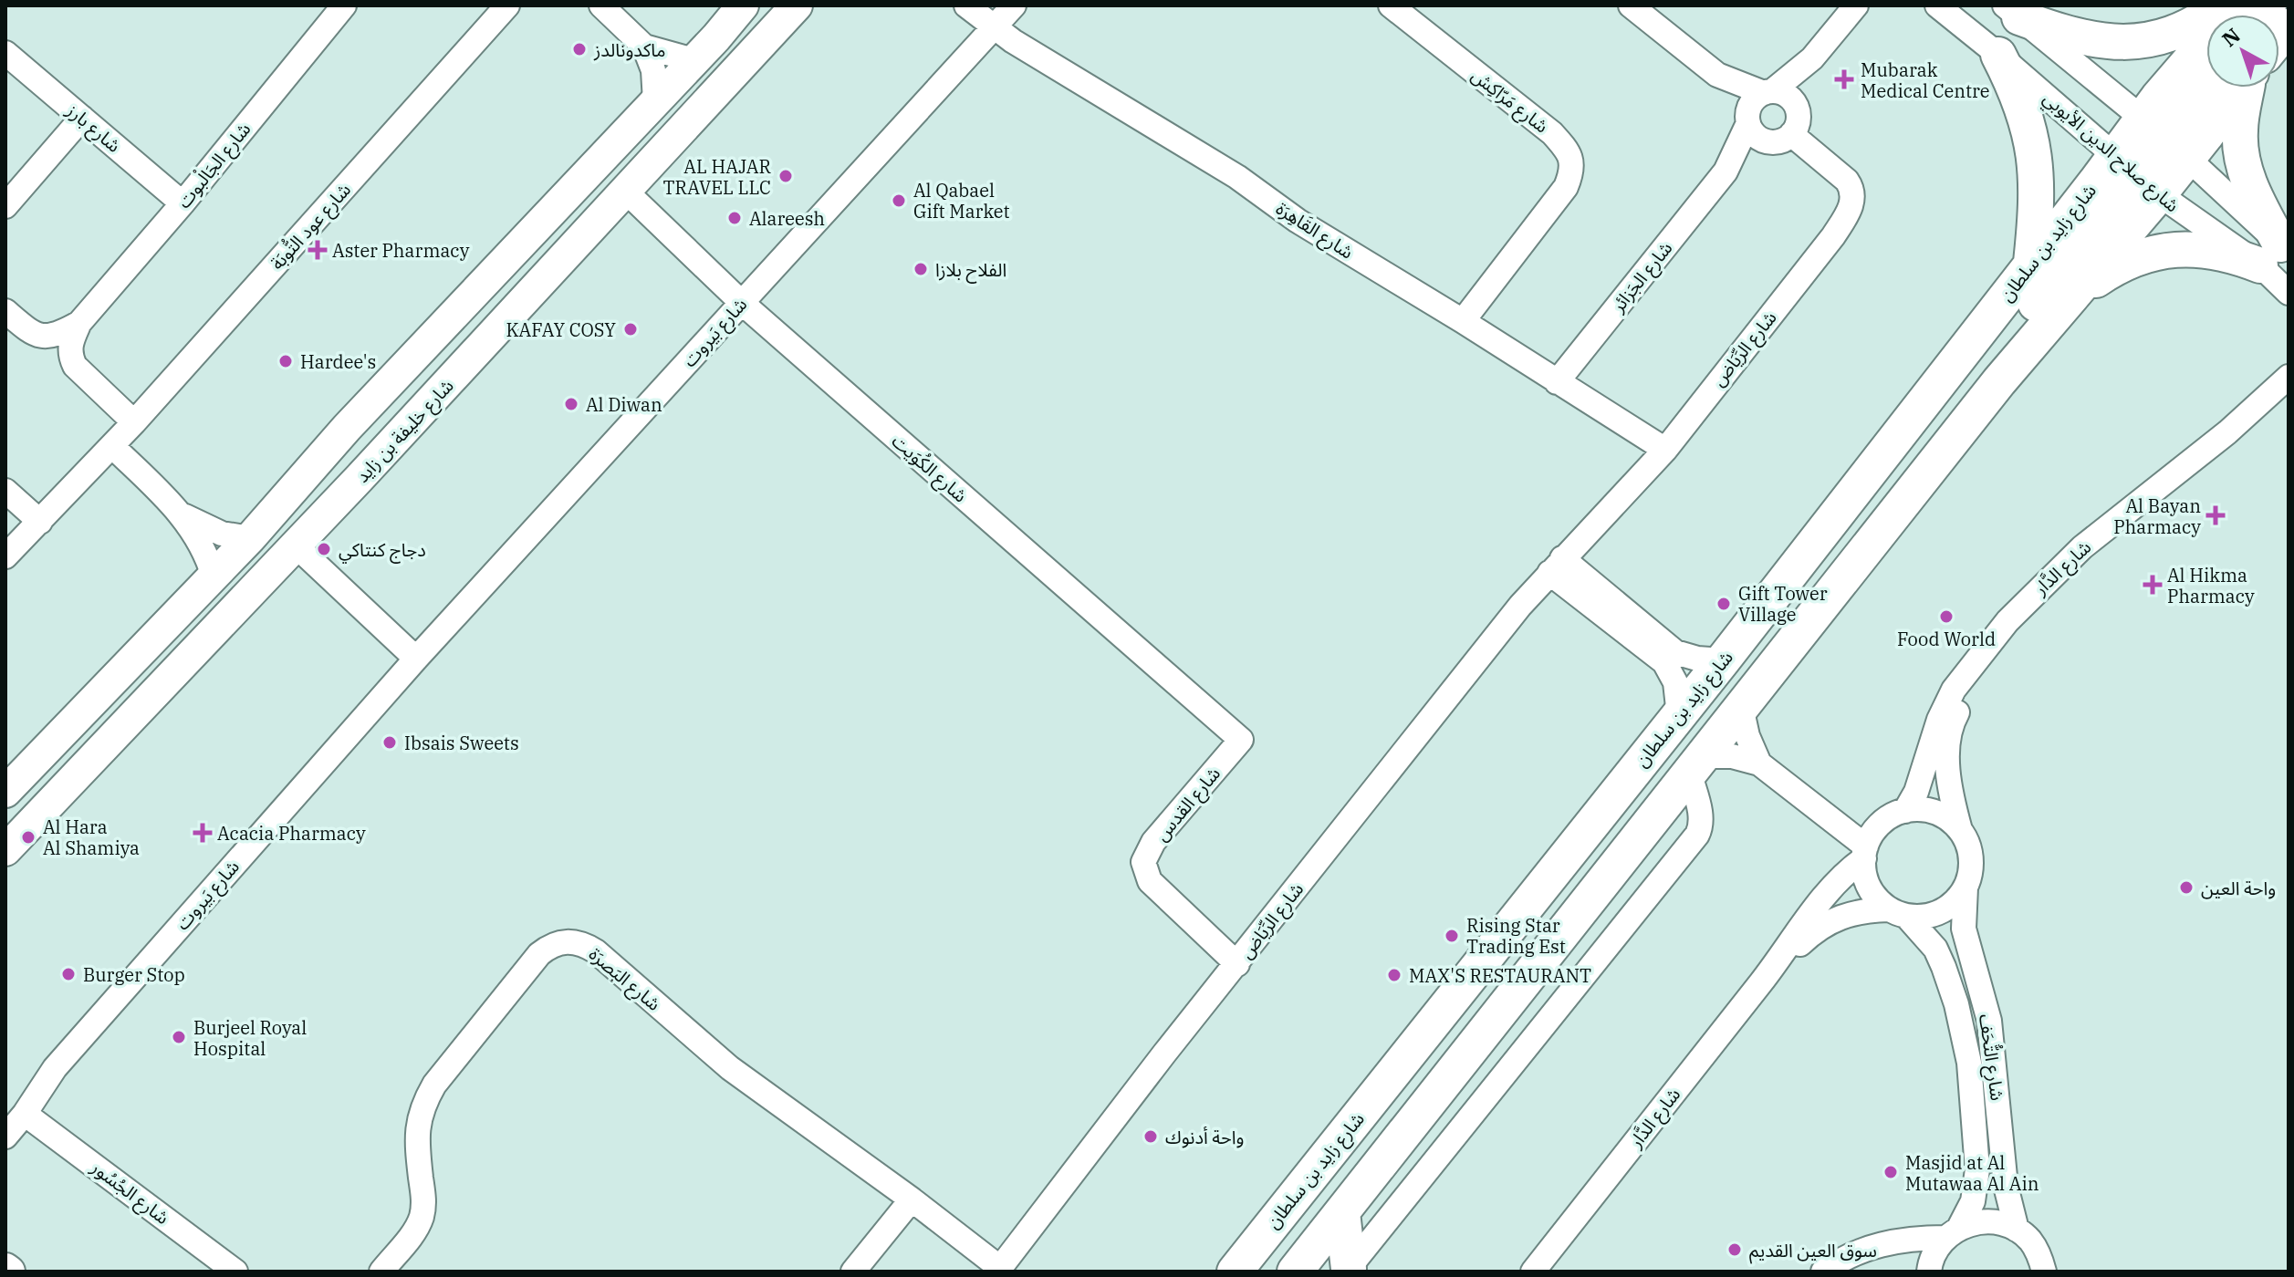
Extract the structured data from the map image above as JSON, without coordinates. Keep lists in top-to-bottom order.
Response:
{
  "streets": {
    "highway": ["شارع زايد بن سلطان"],
    "main road": ["شارع خليفة بن زايد"],
    "street": [
      "شارع مَرّاكِش",
      "شارع بارز",
      "شارع صلاح الدين الأيوبي",
      "شارع الجَالْبوت",
      "شارع عود التُّوبَة",
      "شارع القَاهِرَة",
      "شارع الجَزائر",
      "شارع بَيروت",
      "شارع الرِّيَاض",
      "شارع الكُوَيت",
      "شارع الدَّار",
      "شارع القدس",
      "شارع البَصرَة",
      "شارع التُّحَف",
      "شارع الجُسُور"
    ]
  },
  "crossings": [
    ["شارع مَرّاكِش", "شارع القَاهِرَة"],
    ["شارع بارز", "شارع الجَالْبوت"],
    ["شارع صلاح الدين الأيوبي", "شارع زايد بن سلطان"],
    ["شارع القَاهِرَة", "شارع الجَزائر"],
    ["شارع القَاهِرَة", "شارع بَيروت"],
    ["شارع القَاهِرَة", "شارع الرِّيَاض"],
    ["شارع الجَزائر", "شارع الرِّيَاض"],
    ["شارع بَيروت", "شارع الكُوَيت"],
    ["شارع بَيروت", "شارع الجُسُور"],
    ["شارع الرِّيَاض", "شارع القدس"],
    ["شارع الرِّيَاض", "شارع البَصرَة"],
    ["شارع خليفة بن زايد", "شارع الكُوَيت"],
    ["شارع الكُوَيت", "شارع القدس"],
    ["شارع الدَّار", "شارع التُّحَف"]
  ],
  "places": {
    "other": [
      "ماكدونالدز",
      "AL HAJAR TRAVEL LLC",
      "Al Qabael Gift Market",
      "Alareesh",
      "الفلاح بلازا",
      "KAFAY COSY",
      "Hardee's",
      "Al Diwan",
      "دجاج كنتاكي",
      "Gift Tower Village",
      "Food World",
      "Ibsais Sweets",
      "Al Hara Al Shamiya",
      "واحة العين",
      "Rising Star Trading Est",
      "Burger Stop",
      "MAX'S RESTAURANT",
      "Burjeel Royal Hospital",
      "واحة أدنوك",
      "Masjid at Al Mutawaa Al Ain",
      "سوق العين القديم"
    ],
    "health": [
      "Mubarak Medical Centre",
      "Aster Pharmacy",
      "Al Bayan Pharmacy",
      "Al Hikma Pharmacy",
      "Acacia Pharmacy"
    ]
  },
  "north": "top left"
}
